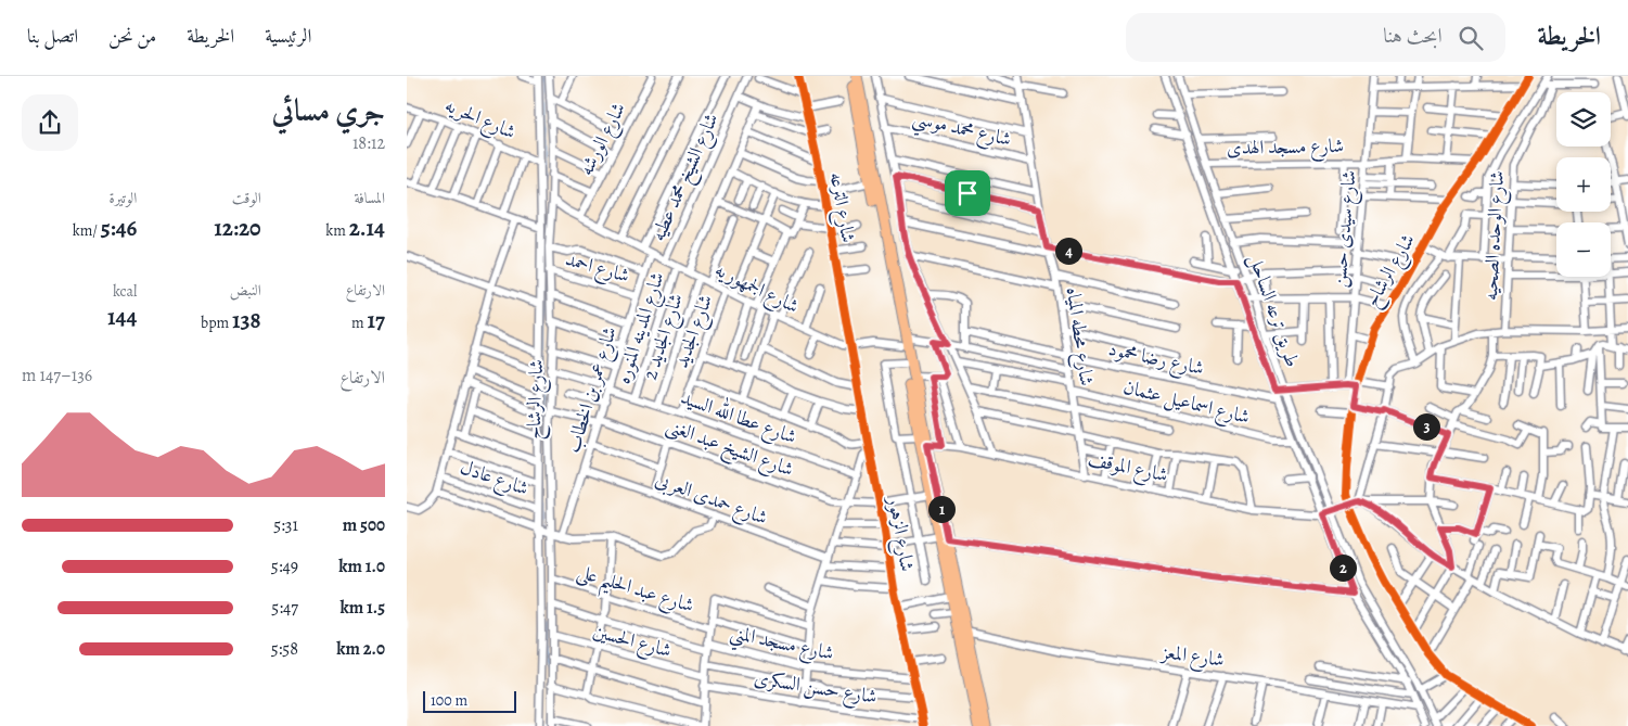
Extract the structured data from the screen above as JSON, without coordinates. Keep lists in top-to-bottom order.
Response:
{
  "streets": {
    "street": [
      "شارع الحريه",
      "شارع محمد موسي",
      "شارع الورشه",
      "شارع مسجد الهدى",
      "شارع الشيخ محمد عطيه",
      "شارع الترعه",
      "شارع سيدى حسن",
      "شارع الوحده الصحيه",
      "شارع احمد",
      "شارع الرشاح",
      "شارع الجمهوريه",
      "طريق ترعه الساحل",
      "شارع المدينه المنوره",
      "شارع الجديد",
      "شارع الجديد 2",
      "شارع محطه المياه",
      "شارع رضا محمود",
      "شارع عمر بن الخطاب",
      "شارع اسماعيل عثمان",
      "شارع عطا الله السيد",
      "شارع الشيخ عبد الغنى",
      "شارع الموقف",
      "شارع عادل",
      "شارع حمدى العربى",
      "شارع الزهور",
      "شارع عبد الحليم على",
      "شارع الحسين",
      "شارع مسجد المني",
      "شارع المعز",
      "شارع حسن السكرى"
    ]
  },
  "crossings": [
    ["شارع الحريه", "شارع الرشاح"],
    ["شارع محمد موسي", "شارع محطه المياه"],
    ["شارع الورشه", "شارع الجمهوريه"],
    ["شارع مسجد الهدى", "شارع سيدى حسن"],
    ["شارع مسجد الهدى", "شارع الرشاح"],
    ["شارع مسجد الهدى", "طريق ترعه الساحل"],
    ["شارع الشيخ محمد عطيه", "شارع الجمهوريه"],
    ["شارع الترعه", "شارع الجمهوريه"],
    ["شارع الترعه", "شارع الزهور"],
    ["شارع احمد", "شارع الرشاح"],
    ["شارع احمد", "شارع عمر بن الخطاب"],
    ["شارع الرشاح", "شارع الجمهوريه"],
    ["شارع الرشاح", "شارع عطا الله السيد"],
    ["شارع الرشاح", "شارع الشيخ عبد الغنى"],
    ["شارع الرشاح", "شارع الموقف"],
    ["شارع الرشاح", "شارع عادل"],
    ["شارع الرشاح", "شارع عبد الحليم على"],
    ["شارع الرشاح", "شارع الحسين"],
    ["شارع الرشاح", "شارع مسجد المني"],
    ["شارع الجمهوريه", "شارع المدينه المنوره"],
    ["شارع الجمهوريه", "شارع الجديد"],
    ["شارع الجمهوريه", "شارع الجديد 2"],
    ["شارع الجمهوريه", "شارع عمر بن الخطاب"],
    ["شارع الجمهوريه", "شارع الزهور"],
    ["طريق ترعه الساحل", "شارع رضا محمود"],
    ["طريق ترعه الساحل", "شارع اسماعيل عثمان"],
    ["طريق ترعه الساحل", "شارع الموقف"],
    ["طريق ترعه الساحل", "شارع المعز"],
    ["شارع المدينه المنوره", "شارع عطا الله السيد"],
    ["شارع الجديد", "شارع عطا الله السيد"],
    ["شارع الجديد 2", "شارع عطا الله السيد"],
    ["شارع محطه المياه", "شارع رضا محمود"],
    ["شارع محطه المياه", "شارع اسماعيل عثمان"],
    ["شارع محطه المياه", "شارع الموقف"],
    ["شارع عمر بن الخطاب", "شارع عطا الله السيد"],
    ["شارع عمر بن الخطاب", "شارع الشيخ عبد الغنى"],
    ["شارع عمر بن الخطاب", "شارع حمدى العربى"],
    ["شارع الشيخ عبد الغنى", "شارع الزهور"],
    ["شارع الزهور", "شارع مسجد المني"],
    ["شارع الزهور", "شارع حسن السكرى"]
  ],
  "scale_bar": "100 m",
  "page": {
    "header": "الخريطة",
    "search": "ابحث هنا",
    "nav": [
      "الرئيسية",
      "الخريطة",
      "من نحن",
      "اتصل بنا"
    ],
    "heading": ["جري مسائي", "18:12"],
    "map_buttons": ["+", "−"],
    "stats": [
      ["المسافة", "2.14 km"],
      ["الوقت", "12:20"],
      ["الوتيرة", "5:46 /km"],
      ["الارتفاع", "17 m"],
      ["النبض", "138 bpm"],
      ["kcal", "144"]
    ],
    "pins": [
      "4",
      "3",
      "1",
      "2"
    ],
    "chart": ["الارتفاع", "136–147 m"],
    "list": [
      {
        "name": "500 m",
        "note": "5:31"
      },
      {
        "name": "1.0 km",
        "note": "5:49"
      },
      {
        "name": "1.5 km",
        "note": "5:47"
      },
      {
        "name": "2.0 km",
        "note": "5:58"
      }
    ],
    "scale": "100 m"
  }
}
